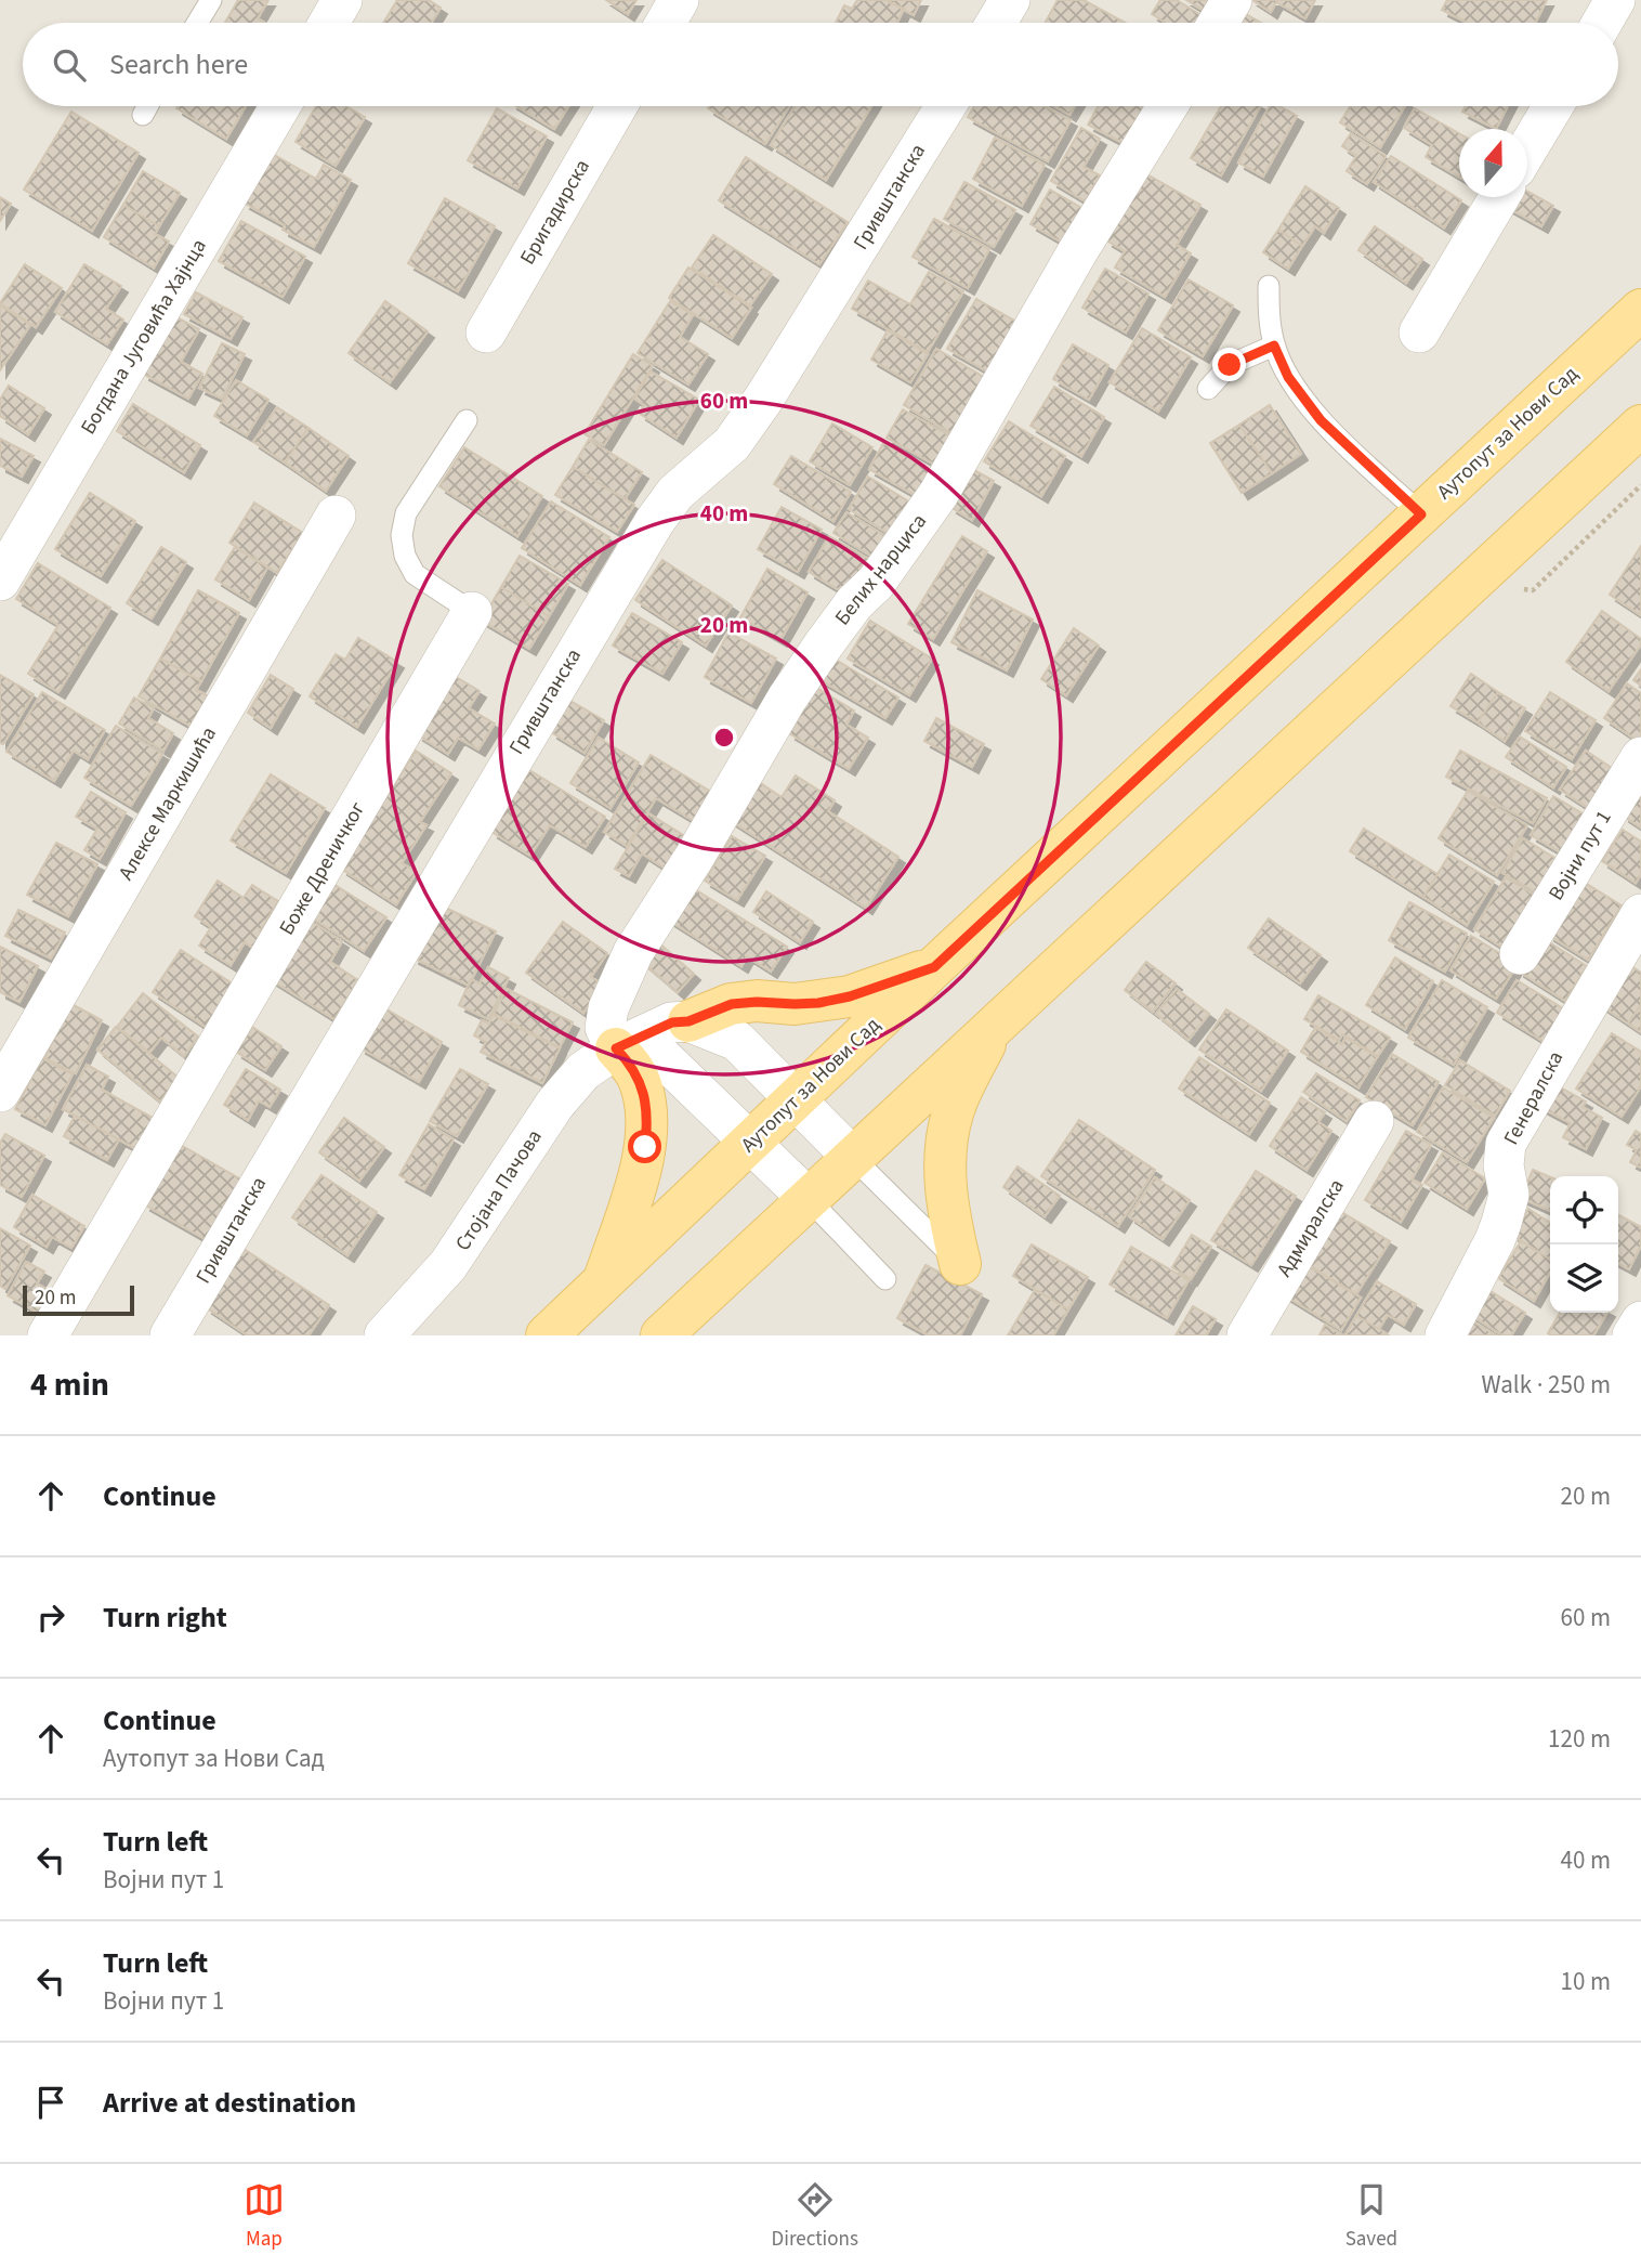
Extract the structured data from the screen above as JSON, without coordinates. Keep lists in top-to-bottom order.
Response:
{
  "streets": {
    "main road": ["Аутопут за Нови Сад"],
    "street": [
      "Гривштанска",
      "Бригадирска",
      "Богдана Југовића Хајнца",
      "Белих нарциса",
      "Алексе Маркишића",
      "Војни пут 1",
      "Боже Дреничког",
      "Генералска",
      "Стојана Пачова",
      "Адмиралска"
    ]
  },
  "crossings": [
    ["Белих нарциса", "Стојана Пачова"]
  ],
  "scale_bar": "20 m",
  "north": "top",
  "page": {
    "search": "Search here",
    "scale": "20 m",
    "heading": ["4 min", "Walk · 250 m"],
    "list": [
      ["Continue", "20 m"],
      ["Turn right", "60 m"],
      ["Continue", "Аутопут за Нови Сад", "120 m"],
      ["Turn left", "Војни пут 1", "40 m"],
      ["Turn left", "Војни пут 1", "10 m"],
      "Arrive at destination"
    ],
    "nav": ["Map", "Directions", "Saved"]
  },
  "rings": ["60 m", "40 m", "20 m"]
}
